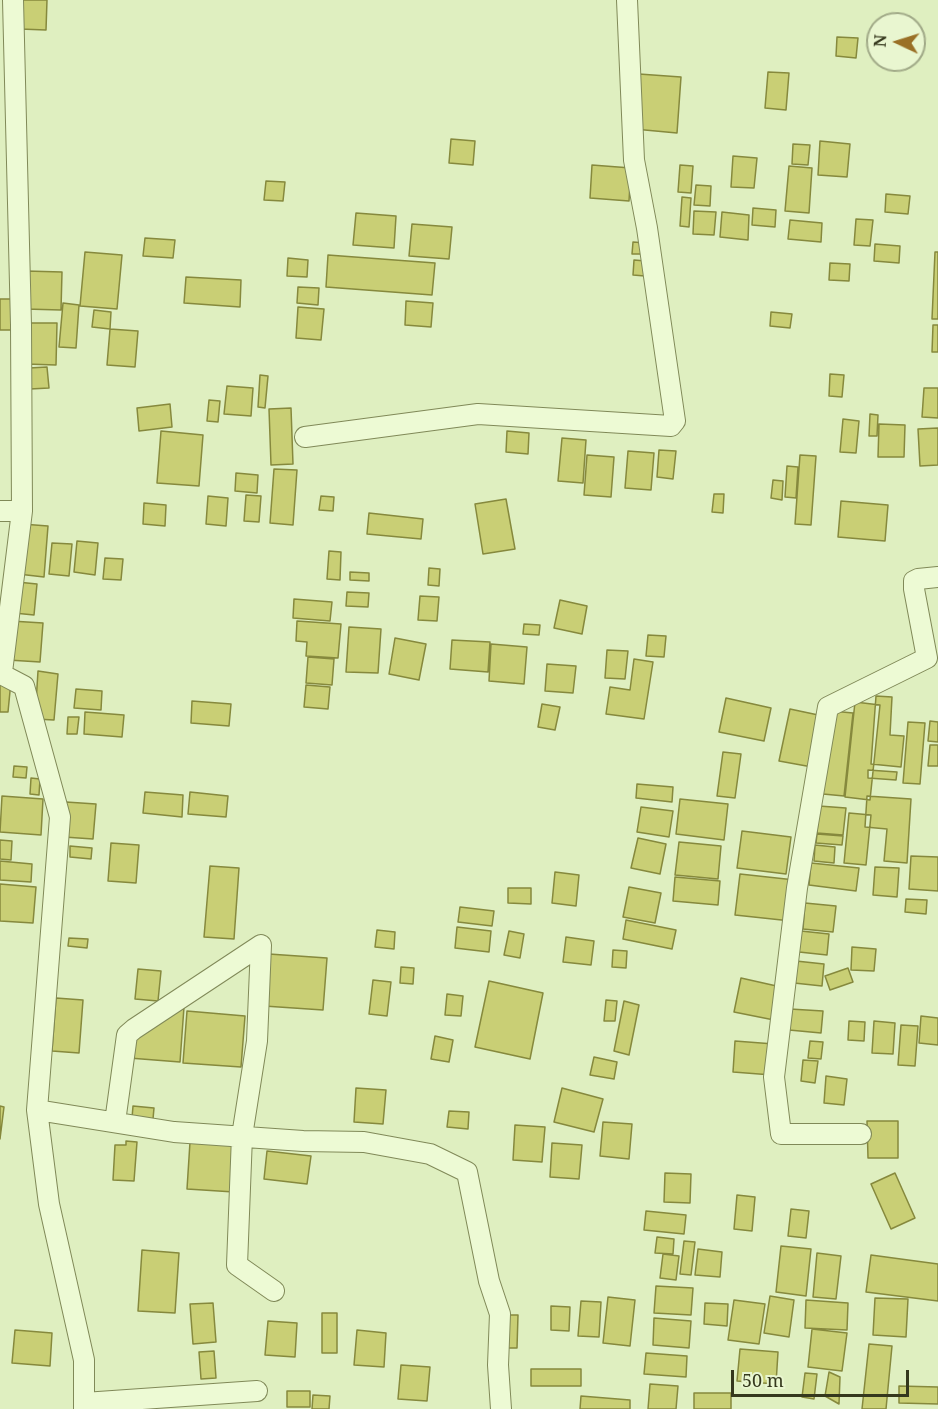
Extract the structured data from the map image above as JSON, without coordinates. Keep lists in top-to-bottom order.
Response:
{
  "scale_bar": "50 m",
  "north": "left"
}
